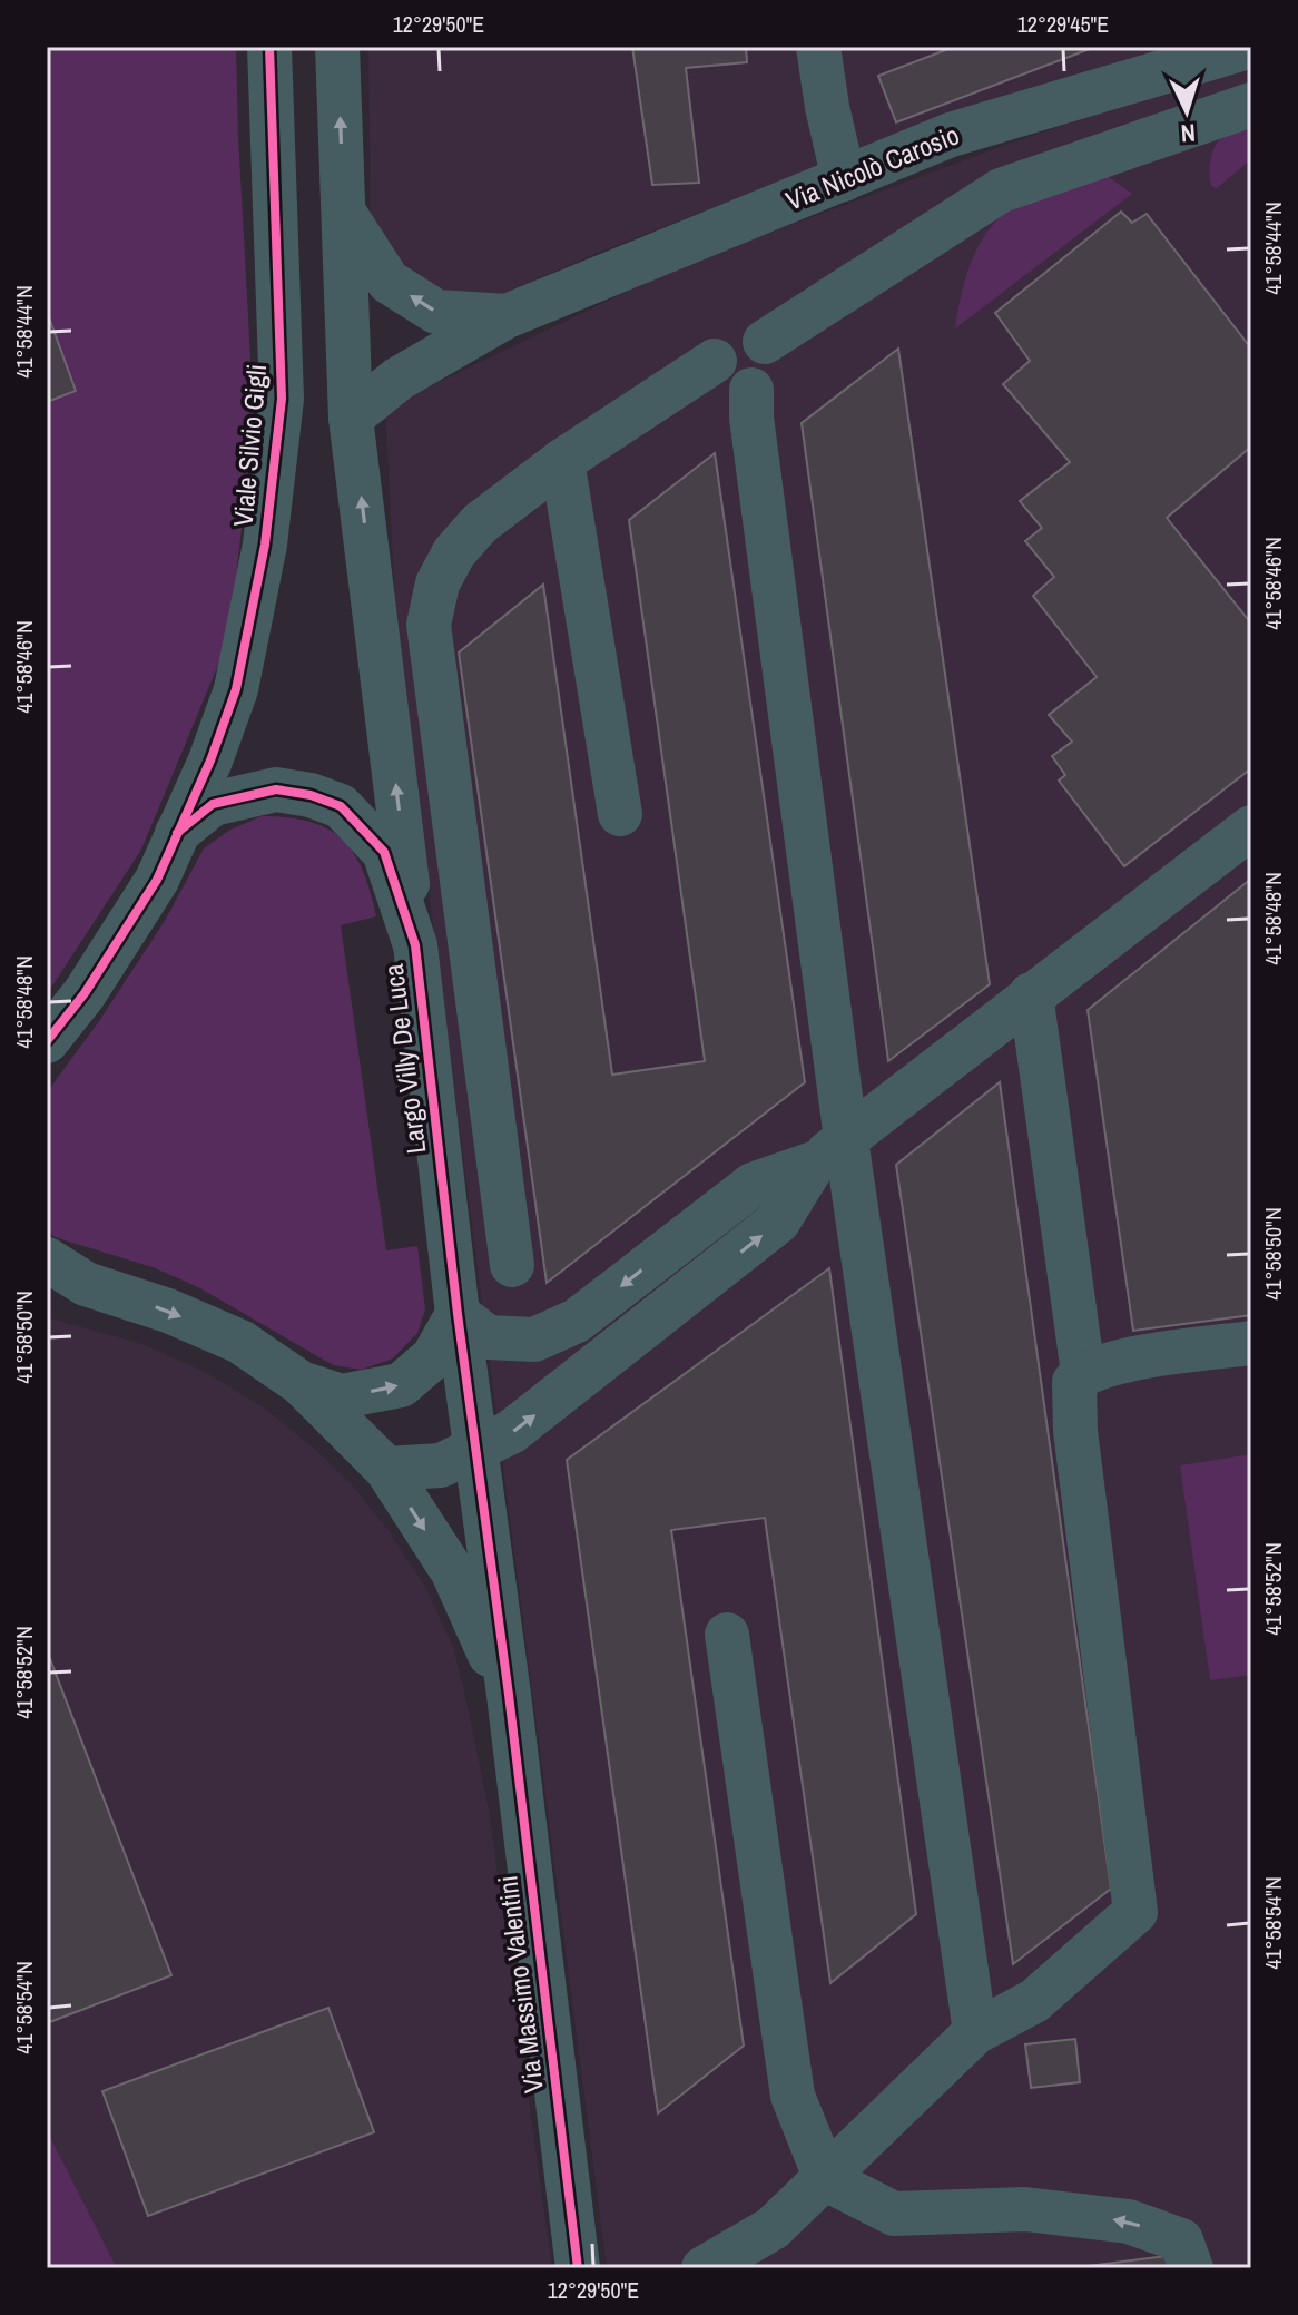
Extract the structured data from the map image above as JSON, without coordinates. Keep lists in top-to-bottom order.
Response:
{
  "streets": {
    "street": [
      "Via Nicolò Carosio",
      "Viale Silvio Gigli",
      "Largo Villy De Luca",
      "Via Massimo Valentini"
    ]
  },
  "crossings": [
    ["Viale Silvio Gigli", "Largo Villy De Luca"],
    ["Largo Villy De Luca", "Via Massimo Valentini"]
  ],
  "north": "bottom",
  "coordinates": [
    "12°29'50\"E",
    "12°29'45\"E",
    "41°58'44\"N",
    "41°58'46\"N",
    "41°58'48\"N",
    "41°58'50\"N",
    "41°58'52\"N",
    "41°58'54\"N"
  ]
}
